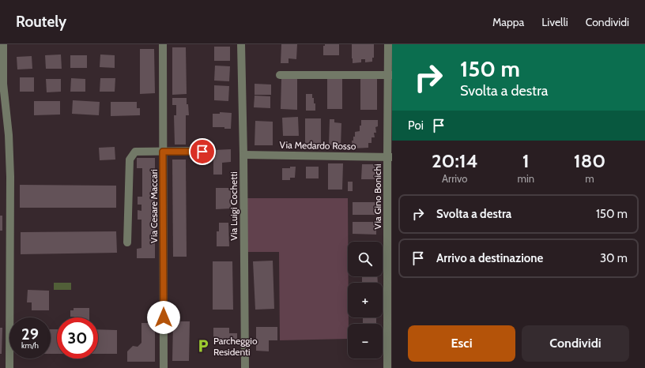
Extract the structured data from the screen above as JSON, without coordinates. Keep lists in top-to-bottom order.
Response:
{
  "streets": {
    "street": [
      "Via Medardo Rosso",
      "Via Gino Bonichi",
      "Via Cesare Maccari",
      "Via Luigi Cochetti"
    ]
  },
  "crossings": [
    ["Via Medardo Rosso", "Via Gino Bonichi"],
    ["Via Medardo Rosso", "Via Luigi Cochetti"]
  ],
  "places": {
    "parking": ["Parcheggio Residenti"]
  },
  "page": {
    "header": "Routely",
    "nav": ["Mappa", "Livelli", "Condividi"],
    "turn": ["150 m", "Svolta a destra"],
    "then": "Poi",
    "eta": [
      "20:14",
      "Arrivo",
      "1",
      "min",
      "180",
      "m"
    ],
    "list": [
      {
        "name": "Svolta a destra",
        "value": "150 m"
      },
      {
        "name": "Arrivo a destinazione",
        "value": "30 m"
      }
    ],
    "map_buttons": ["+", "−"],
    "speed": "29 km/h",
    "limit": "30",
    "buttons": ["Esci", "Condividi"]
  }
}
